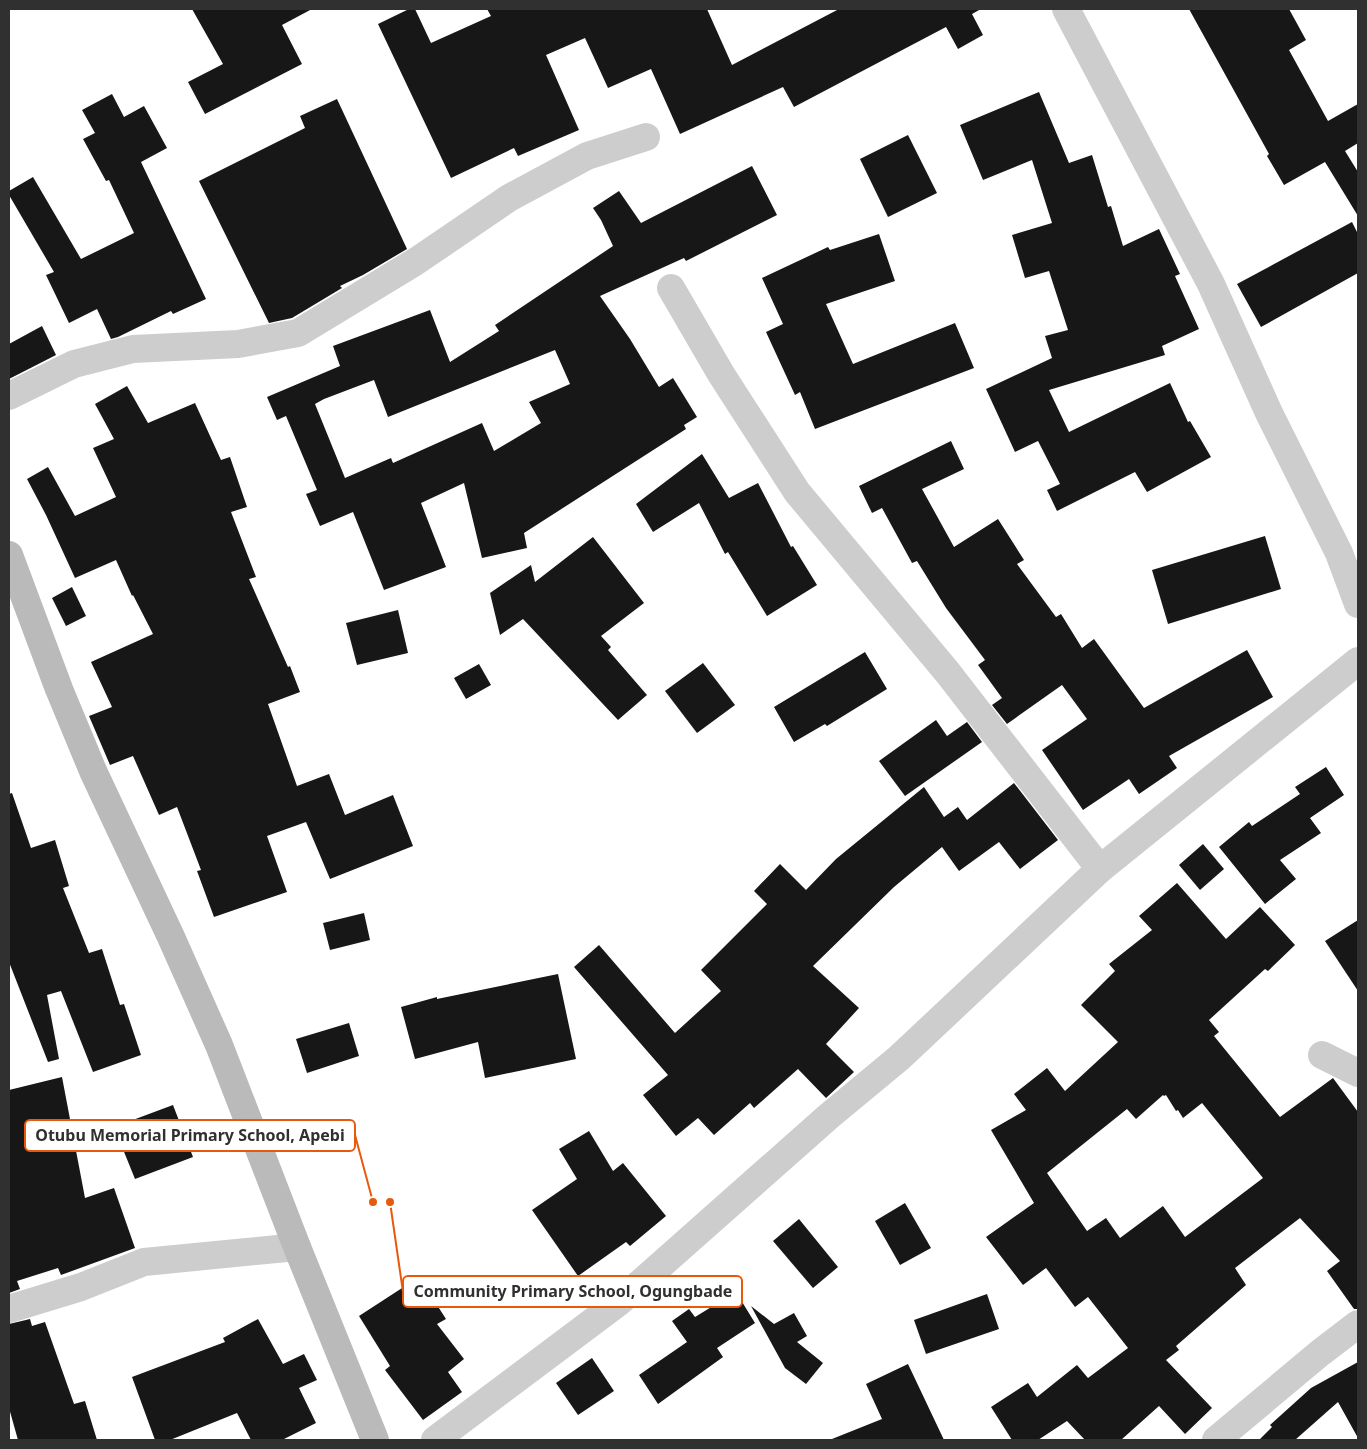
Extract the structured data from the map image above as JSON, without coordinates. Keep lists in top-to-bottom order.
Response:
{
  "places": ["Otubu Memorial Primary School, Apebi", "Community Primary School, Ogungbade"]
}
